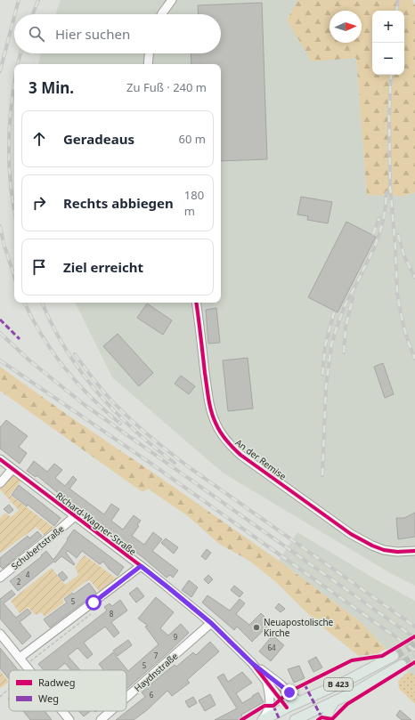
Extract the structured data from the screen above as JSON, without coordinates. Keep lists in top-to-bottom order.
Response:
{
  "streets": {
    "main road": ["B 423"],
    "street": [
      "An der Remise",
      "Richard-Wagner-Straße",
      "Schubertstraße",
      "Haydnstraße"
    ]
  },
  "crossings": [
    ["Richard-Wagner-Straße", "Schubertstraße"],
    ["Richard-Wagner-Straße", "Haydnstraße"],
    ["Richard-Wagner-Straße", "B 423"]
  ],
  "places": ["Neuapostolische Kirche"],
  "house_numbers": [
    "4",
    "2",
    "5",
    "8",
    "9",
    "64",
    "7",
    "5",
    "6"
  ],
  "legend": ["Radweg", "Weg"],
  "north": "right",
  "page": {
    "map_buttons": ["+", "−"],
    "search": "Hier suchen",
    "heading": ["3 Min.", "Zu Fuß · 240 m"],
    "list": [
      ["Geradeaus", "60 m"],
      ["Rechts abbiegen", "180 m"],
      "Ziel erreicht"
    ]
  }
}
